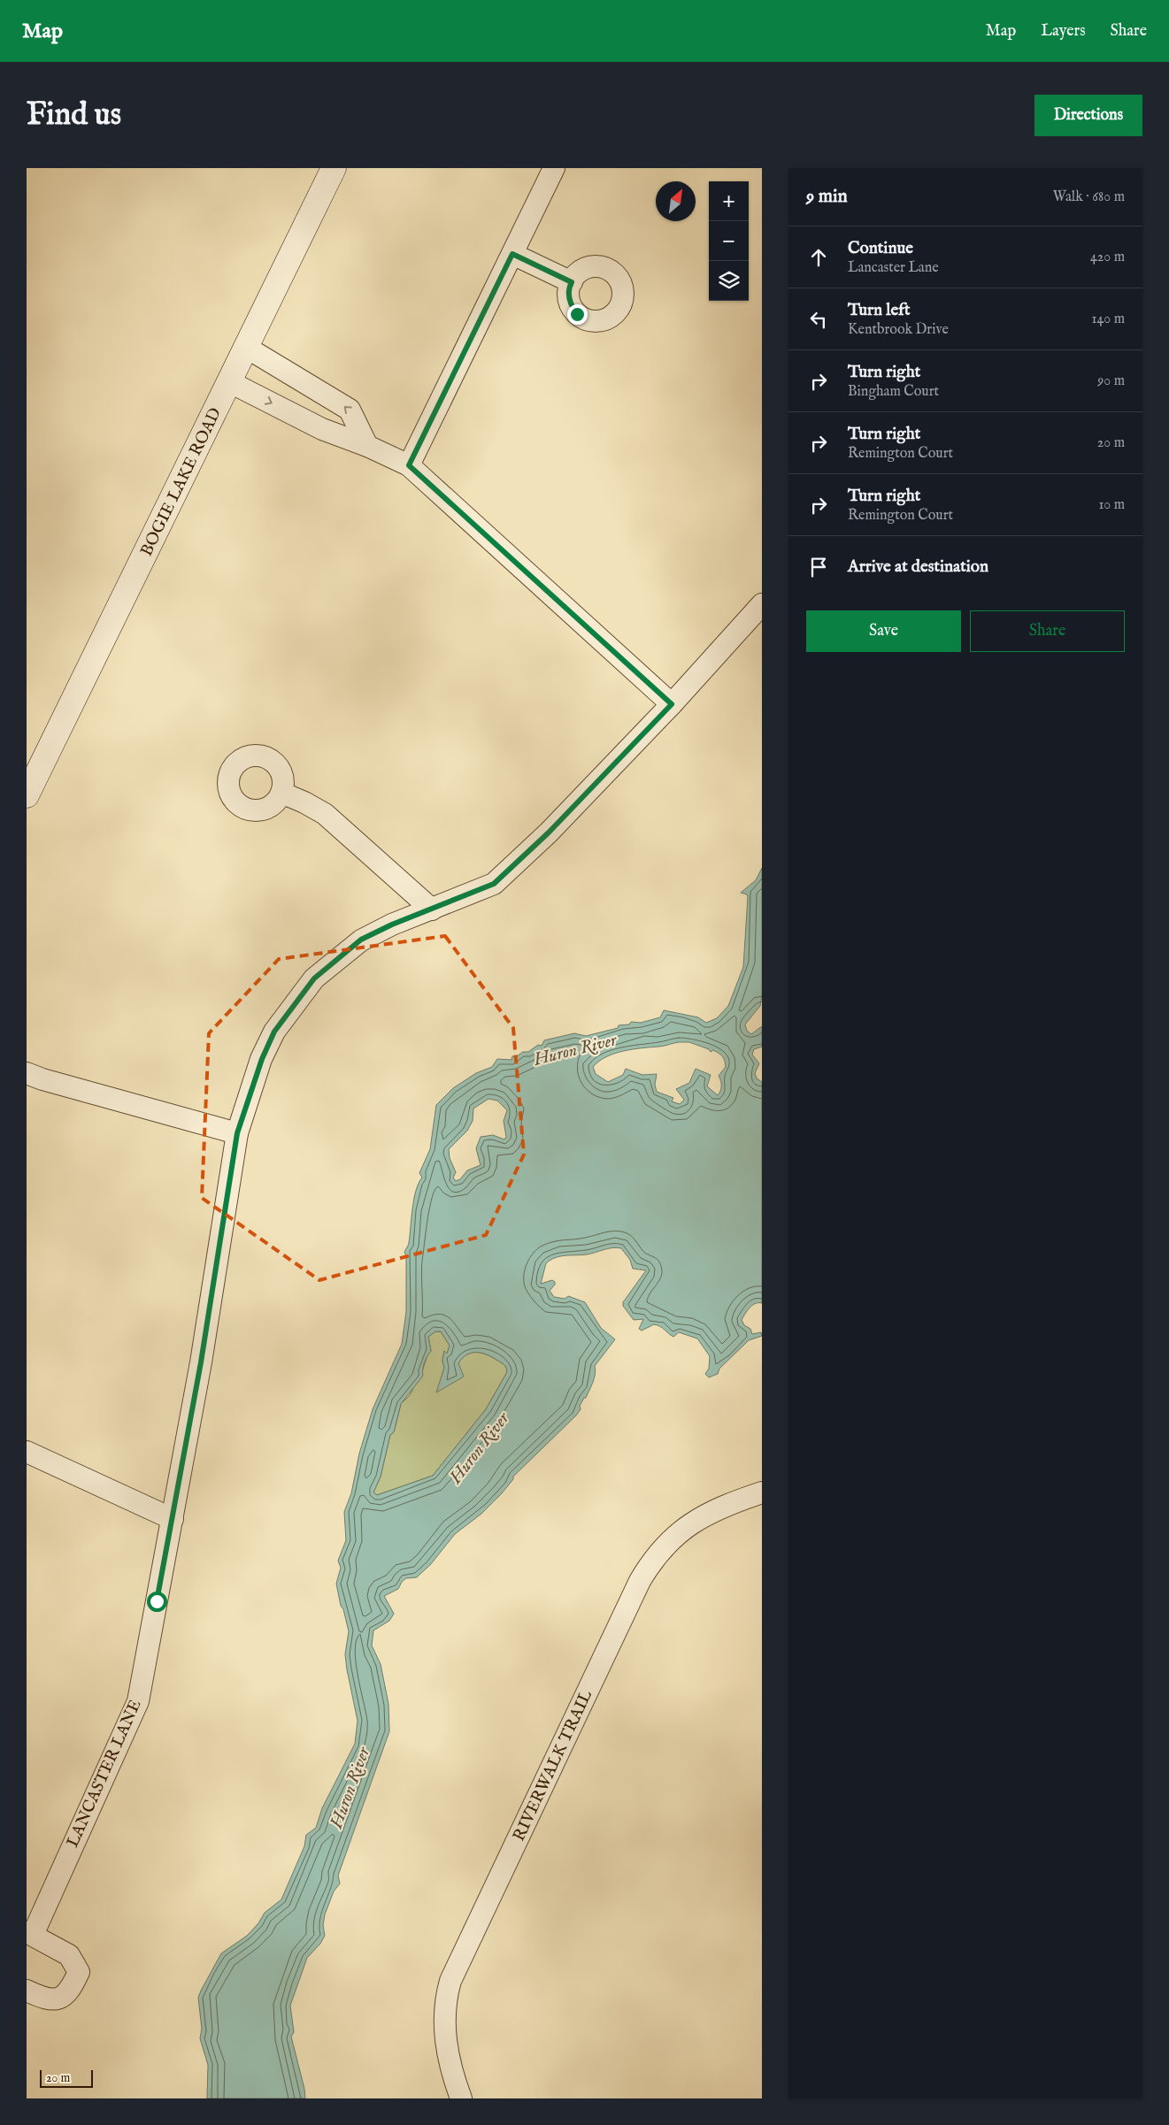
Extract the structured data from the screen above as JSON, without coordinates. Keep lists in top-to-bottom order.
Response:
{
  "streets": {
    "main road": ["BOGIE LAKE ROAD"],
    "street": ["RIVERWALK TRAIL", "LANCASTER LANE"]
  },
  "water": ["Huron River"],
  "scale_bar": "20 m",
  "north": "top right",
  "page": {
    "header": "Map",
    "nav": ["Map", "Layers", "Share"],
    "buttons": [
      "Directions",
      ["Save", "Share"]
    ],
    "title": "Find us",
    "heading": ["9 min", "Walk · 680 m"],
    "map_buttons": ["+", "−"],
    "list": [
      ["Continue", "Lancaster Lane", "420 m"],
      ["Turn left", "Kentbrook Drive", "140 m"],
      ["Turn right", "Bingham Court", "90 m"],
      ["Turn right", "Remington Court", "20 m"],
      ["Turn right", "Remington Court", "10 m"],
      "Arrive at destination"
    ],
    "scale": "20 m"
  }
}
